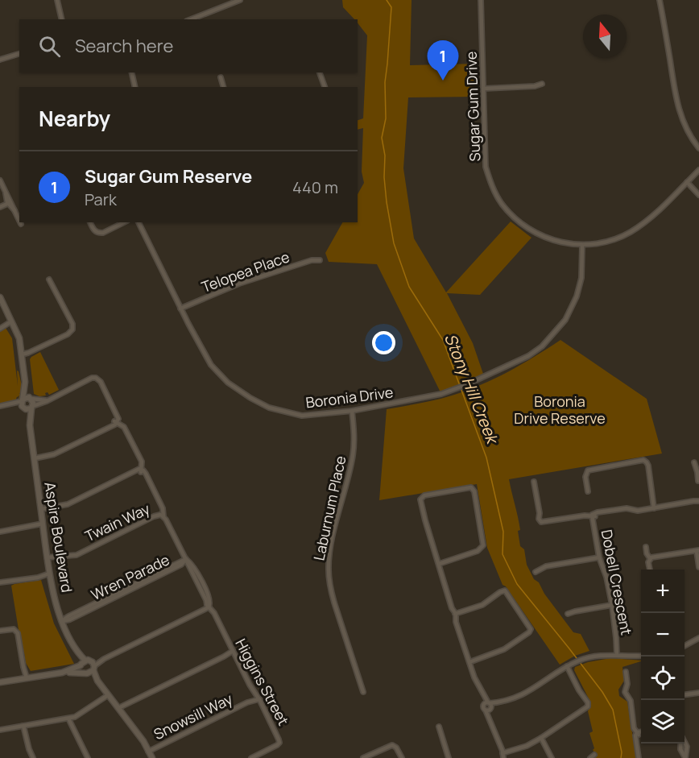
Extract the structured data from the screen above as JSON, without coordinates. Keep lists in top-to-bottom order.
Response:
{
  "streets": {
    "street": [
      "Sugar Gum Drive",
      "Telopea Place",
      "Boronia Drive",
      "Laburnum Place",
      "Twain Way",
      "Aspire Boulevard",
      "Wren Parade",
      "Dobell Crescent",
      "Higgins Street",
      "Snowsill Way"
    ]
  },
  "crossings": [
    ["Sugar Gum Drive", "Boronia Drive"],
    ["Telopea Place", "Boronia Drive"],
    ["Boronia Drive", "Laburnum Place"],
    ["Twain Way", "Aspire Boulevard"],
    ["Twain Way", "Wren Parade"],
    ["Twain Way", "Higgins Street"],
    ["Aspire Boulevard", "Wren Parade"],
    ["Aspire Boulevard", "Snowsill Way"],
    ["Higgins Street", "Snowsill Way"]
  ],
  "water": ["Stony Hill Creek"],
  "parks": ["Boronia Drive Reserve"],
  "north": "top",
  "page": {
    "search": "Search here",
    "pins": "1",
    "heading": "Nearby",
    "list": [
      {
        "mark": "1",
        "name": "Sugar Gum Reserve",
        "note": "Park",
        "value": "440 m"
      }
    ],
    "map_buttons": ["+", "−"]
  }
}
